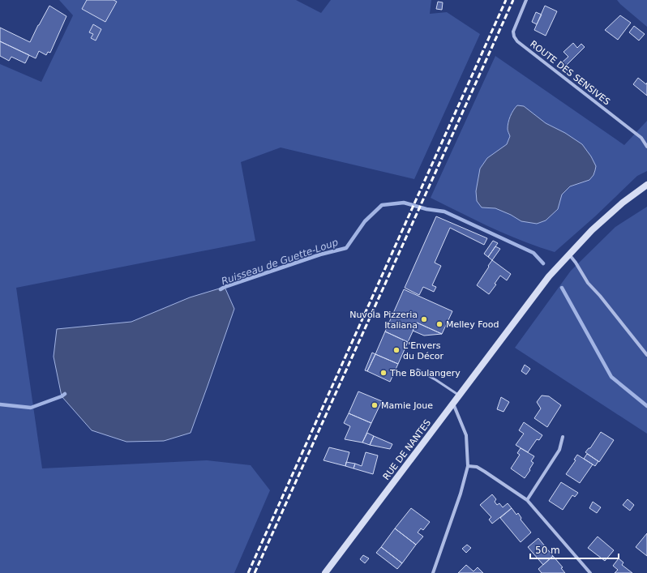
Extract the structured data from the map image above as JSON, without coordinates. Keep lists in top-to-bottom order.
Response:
{
  "streets": {
    "street": ["ROUTE DES SENSIVES", "RUE DE NANTES"]
  },
  "water": ["Ruisseau de Guette-Loup"],
  "places": [
    "Nuvola Pizzeria Italiana",
    "Melley Food",
    "L'Envers du Décor",
    "The Boulangery",
    "Mamie Joue"
  ],
  "scale_bar": "50 m"
}
